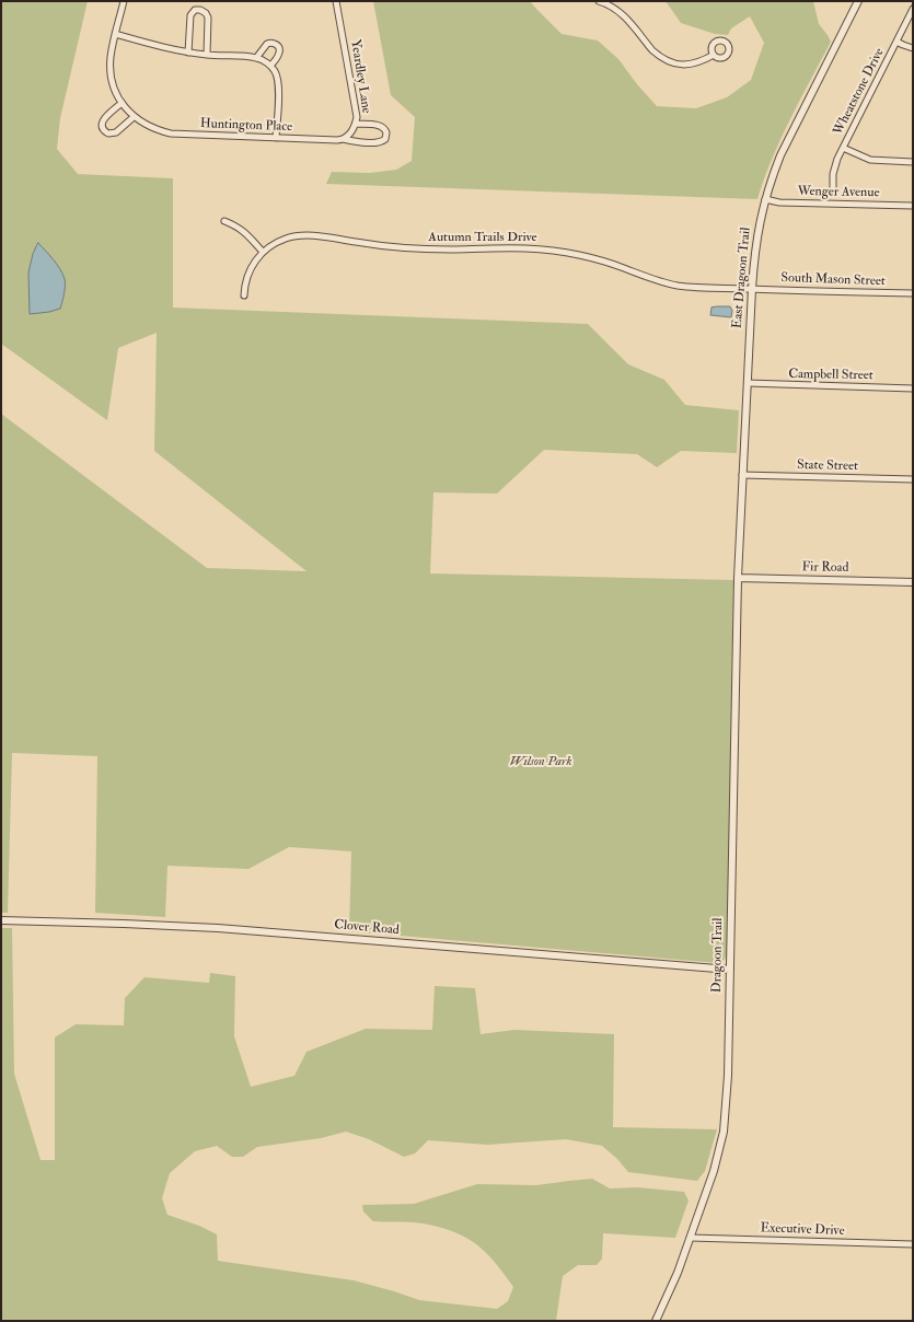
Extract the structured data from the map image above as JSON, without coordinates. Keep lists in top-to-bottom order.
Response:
{
  "streets": {
    "street": [
      "Yeardley Lane",
      "Wheatstone Drive",
      "Huntington Place",
      "Wenger Avenue",
      "Autumn Trails Drive",
      "East Dragoon Trail",
      "South Mason Street",
      "Campbell Street",
      "State Street",
      "Fir Road",
      "Clover Road",
      "Dragoon Trail",
      "Executive Drive"
    ]
  },
  "crossings": [
    ["Yeardley Lane", "Huntington Place"],
    ["Wenger Avenue", "East Dragoon Trail"],
    ["Autumn Trails Drive", "East Dragoon Trail"],
    ["Autumn Trails Drive", "South Mason Street"],
    ["East Dragoon Trail", "South Mason Street"],
    ["East Dragoon Trail", "Campbell Street"],
    ["East Dragoon Trail", "State Street"],
    ["East Dragoon Trail", "Fir Road"],
    ["East Dragoon Trail", "Dragoon Trail"],
    ["Fir Road", "Dragoon Trail"],
    ["Clover Road", "Dragoon Trail"],
    ["Dragoon Trail", "Executive Drive"]
  ],
  "parks": ["Wilson Park"]
}
